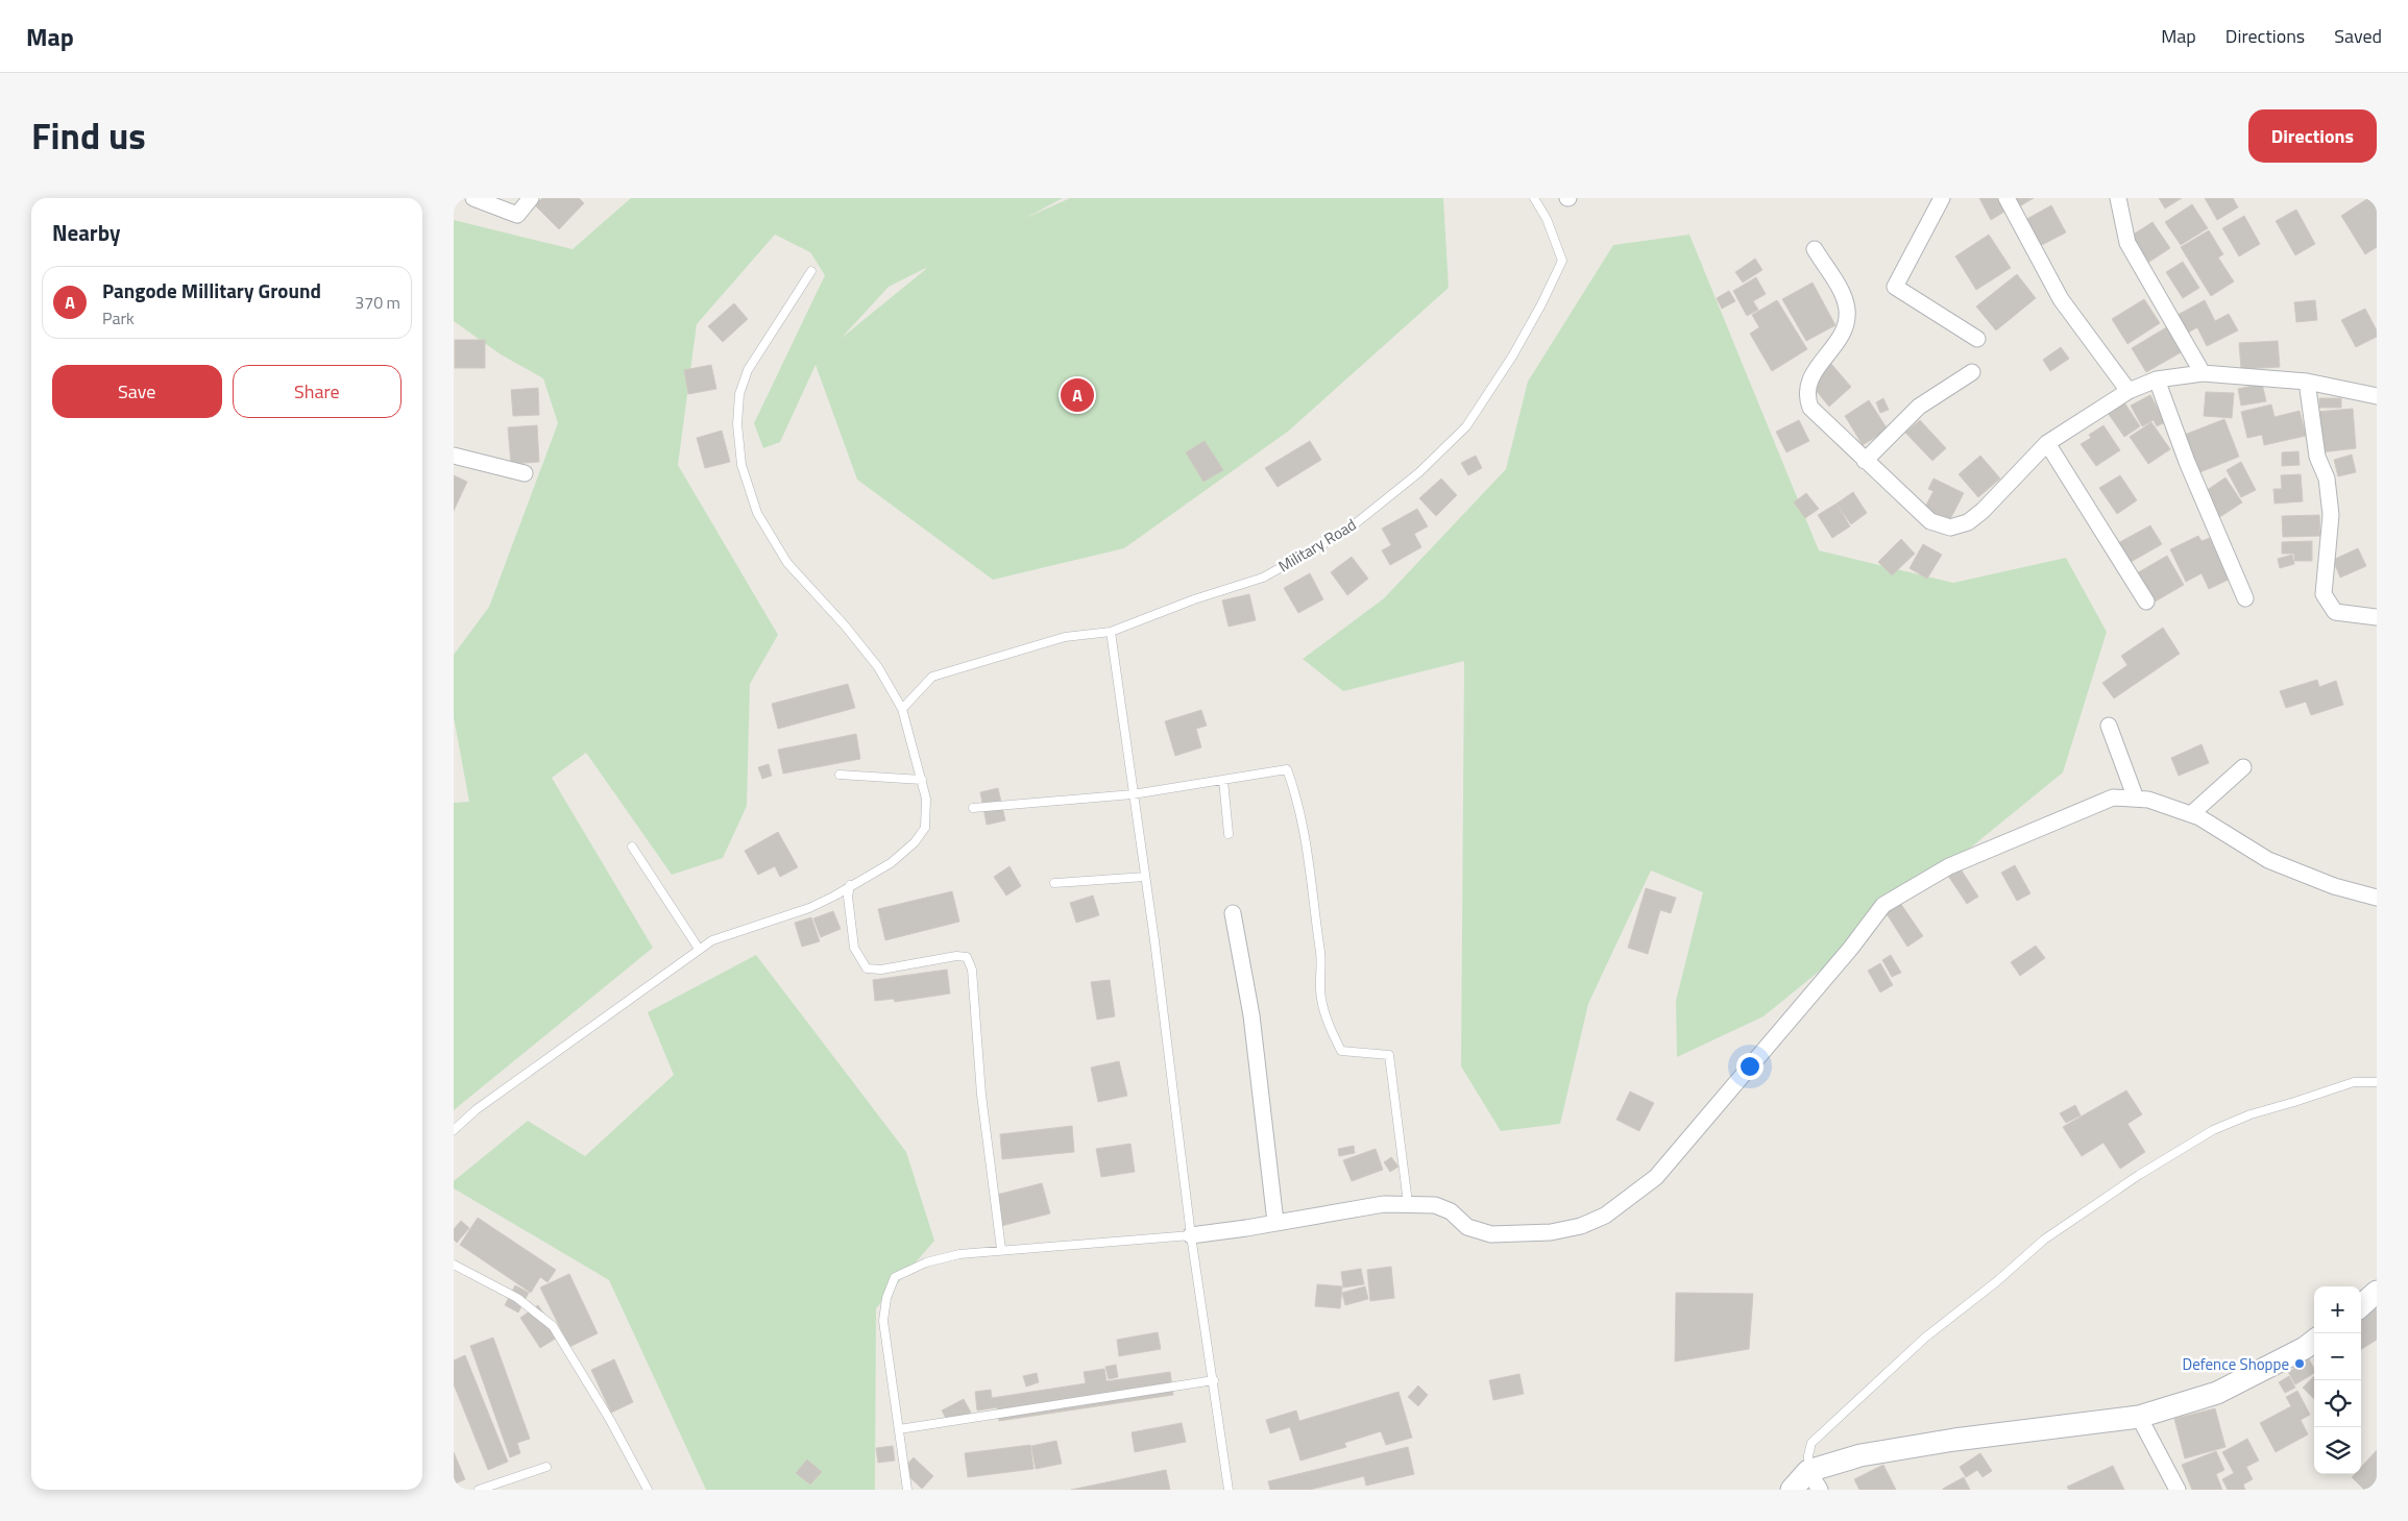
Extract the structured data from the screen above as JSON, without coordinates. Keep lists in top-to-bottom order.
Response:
{
  "streets": {
    "lane": ["Military Road"]
  },
  "places": ["Defence Shoppe"],
  "page": {
    "header": "Map",
    "nav": ["Map", "Directions", "Saved"],
    "title": "Find us",
    "buttons": [
      "Directions",
      ["Save", "Share"]
    ],
    "heading": "Nearby",
    "list": [
      {
        "mark": "A",
        "name": "Pangode Millitary Ground",
        "note": "Park",
        "value": "370 m"
      }
    ],
    "pins": "A",
    "map_buttons": ["+", "−"]
  }
}
